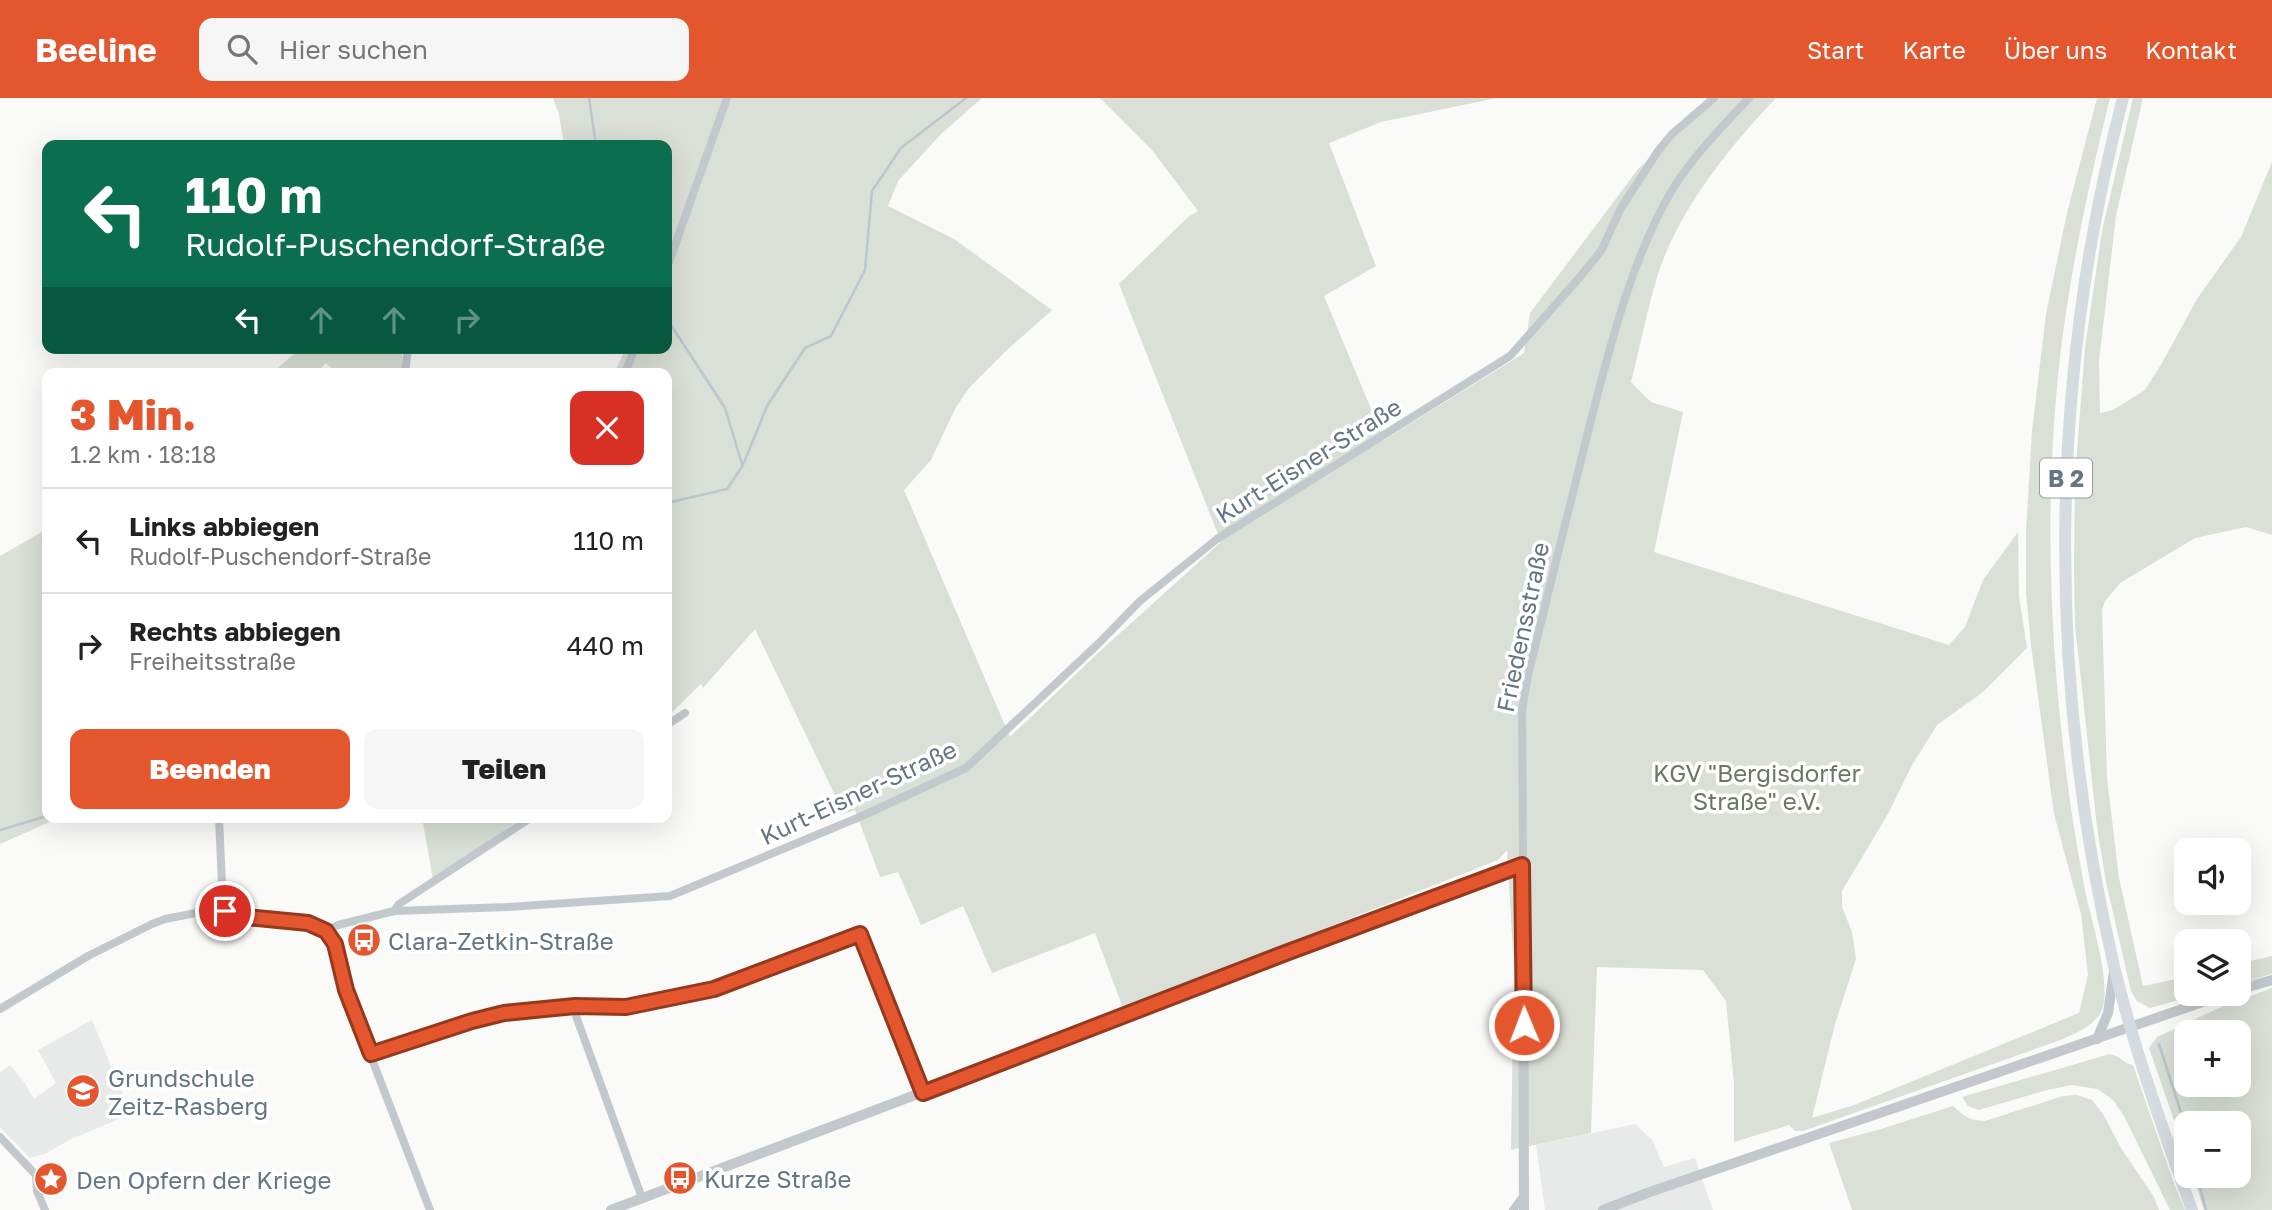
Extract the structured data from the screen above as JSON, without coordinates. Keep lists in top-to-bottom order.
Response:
{
  "streets": {
    "main road": ["B 2"],
    "street": ["Kurt-Eisner-Straße", "Friedensstraße"]
  },
  "parks": ["KGV \"Bergisdorfer Straße\" e.V."],
  "places": {
    "bus stop": ["Clara-Zetkin-Straße", "Kurze Straße"],
    "school or university": ["Grundschule Zeitz-Rasberg"],
    "place": ["Den Opfern der Kriege"]
  },
  "page": {
    "header": "Beeline",
    "search": "Hier suchen",
    "nav": [
      "Start",
      "Karte",
      "Über uns",
      "Kontakt"
    ],
    "turn": ["110 m", "Rudolf-Puschendorf-Straße"],
    "heading": ["3 Min.", "1.2 km · 18:18"],
    "list": [
      {
        "name": "Links abbiegen",
        "note": "Rudolf-Puschendorf-Straße",
        "value": "110 m"
      },
      {
        "name": "Rechts abbiegen",
        "note": "Freiheitsstraße",
        "value": "440 m"
      }
    ],
    "buttons": ["Beenden", "Teilen"],
    "map_buttons": ["+", "−"]
  }
}
